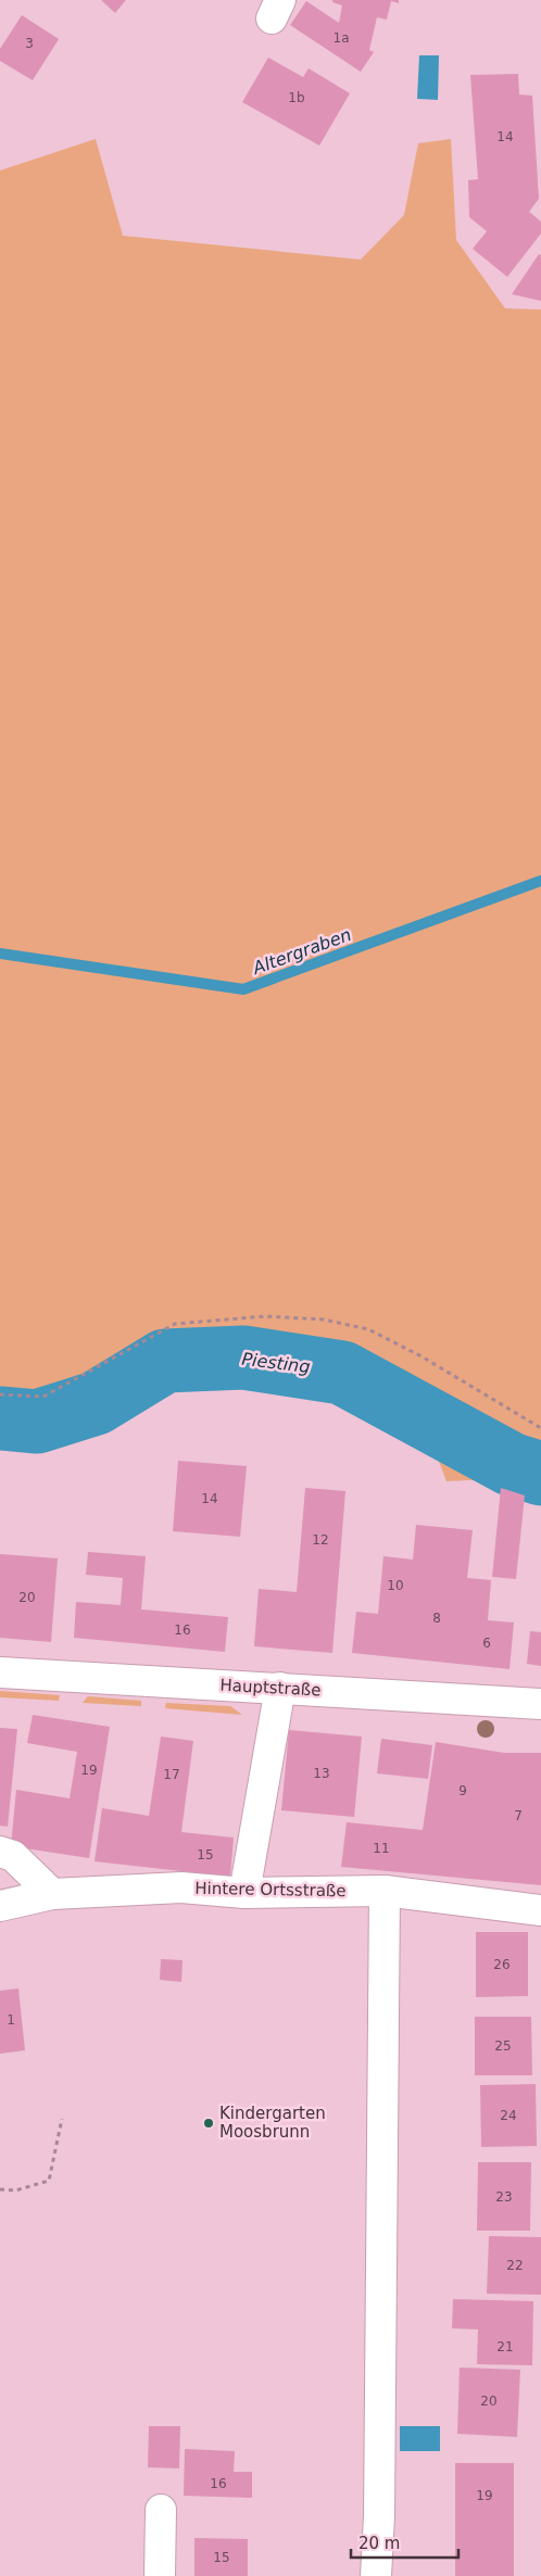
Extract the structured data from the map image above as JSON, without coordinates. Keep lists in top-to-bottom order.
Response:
{
  "streets": {
    "street": ["Hauptstraße", "Hintere Ortsstraße"]
  },
  "water": ["Altergraben", "Piesting"],
  "places": ["Kindergarten Moosbrunn"],
  "house_numbers": [
    "1a",
    "3",
    "1b",
    "14",
    "14",
    "12",
    "10",
    "20",
    "8",
    "16",
    "6",
    "19",
    "13",
    "17",
    "9",
    "7",
    "11",
    "15",
    "26",
    "1",
    "25",
    "24",
    "23",
    "22",
    "21",
    "20",
    "16",
    "19",
    "15"
  ],
  "scale_bar": "20 m"
}
